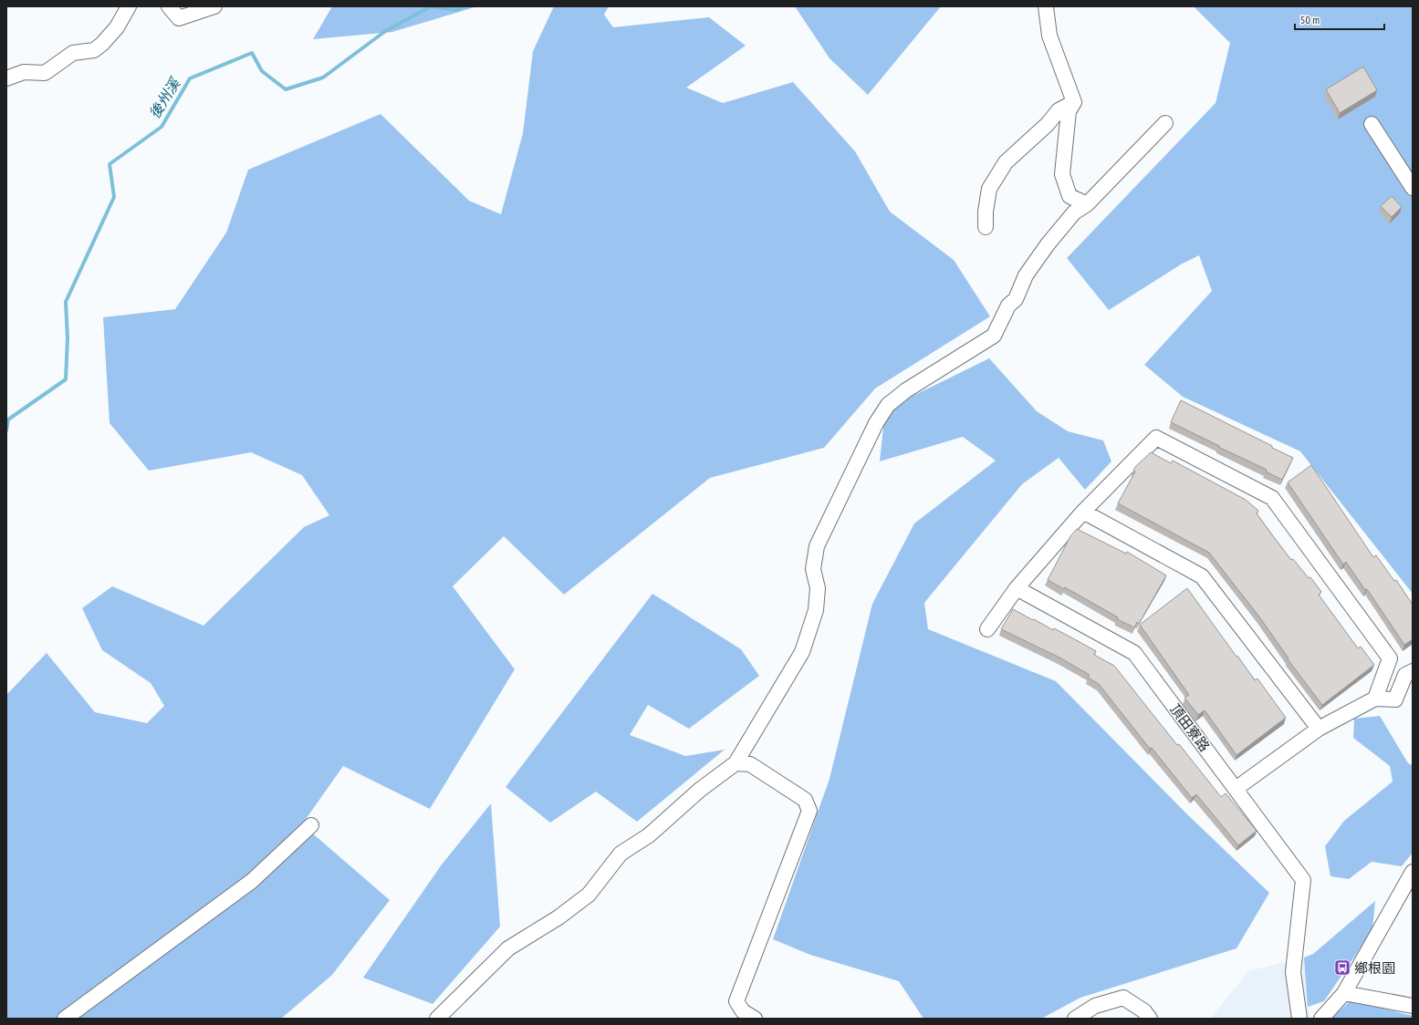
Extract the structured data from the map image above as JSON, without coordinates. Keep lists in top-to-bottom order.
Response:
{
  "streets": {
    "street": ["頂田寮路"]
  },
  "water": ["後州溪"],
  "places": {
    "bus stop": ["鄉根園"]
  },
  "scale_bar": "50 m"
}
